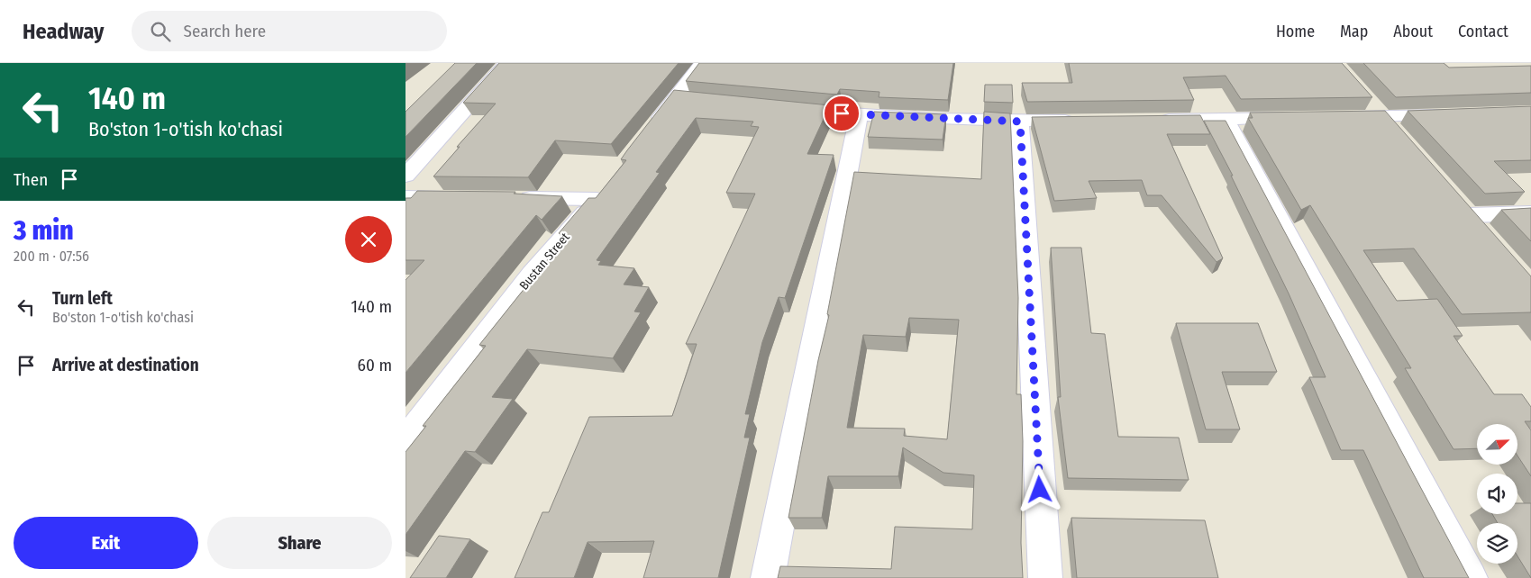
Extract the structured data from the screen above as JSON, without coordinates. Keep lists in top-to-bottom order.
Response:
{
  "streets": {
    "street": ["Bustаn Street"]
  },
  "north": "top right",
  "page": {
    "header": "Headway",
    "search": "Search here",
    "nav": [
      "Home",
      "Map",
      "About",
      "Contact"
    ],
    "turn": ["140 m", "Bo'ston 1-o'tish ko'chasi"],
    "then": "Then",
    "heading": ["3 min", "200 m · 07:56"],
    "list": [
      {
        "name": "Turn left",
        "note": "Bo'ston 1-o'tish ko'chasi",
        "value": "140 m"
      },
      {
        "name": "Arrive at destination",
        "value": "60 m"
      }
    ],
    "buttons": ["Exit", "Share"]
  }
}
